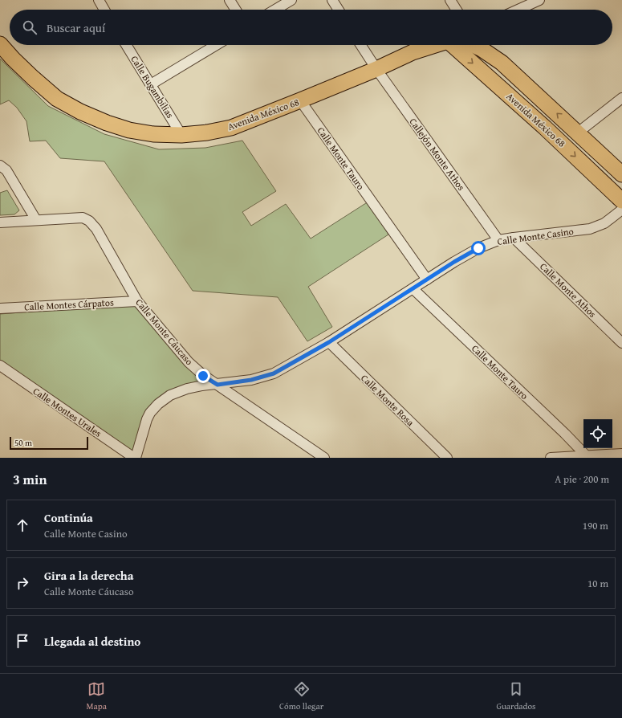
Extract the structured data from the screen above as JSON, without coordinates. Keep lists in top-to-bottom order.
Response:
{
  "streets": {
    "main road": ["Avenida México 68"],
    "street": [
      "Calle Bugambilias",
      "Callejón Monte Athos",
      "Calle Monte Tauro",
      "Calle Monte Casino",
      "Calle Monte Athos",
      "Calle Montes Cárpatos",
      "Calle Monte Cáucaso",
      "Calle Monte Rosa",
      "Calle Montes Urales"
    ]
  },
  "crossings": [
    ["Calle Bugambilias", "Avenida México 68"],
    ["Avenida México 68", "Callejón Monte Athos"],
    ["Avenida México 68", "Calle Monte Tauro"],
    ["Callejón Monte Athos", "Calle Monte Casino"],
    ["Calle Monte Tauro", "Calle Monte Casino"],
    ["Calle Monte Casino", "Calle Monte Athos"],
    ["Calle Monte Casino", "Calle Monte Cáucaso"],
    ["Calle Monte Casino", "Calle Monte Rosa"],
    ["Calle Monte Casino", "Calle Montes Urales"],
    ["Calle Montes Cárpatos", "Calle Monte Cáucaso"]
  ],
  "scale_bar": "50 m",
  "page": {
    "search": "Buscar aquí",
    "scale": "50 m",
    "heading": ["3 min", "A pie · 200 m"],
    "list": [
      ["Continúa", "Calle Monte Casino", "190 m"],
      ["Gira a la derecha", "Calle Monte Cáucaso", "10 m"],
      "Llegada al destino"
    ],
    "nav": ["Mapa", "Cómo llegar", "Guardados"]
  }
}
